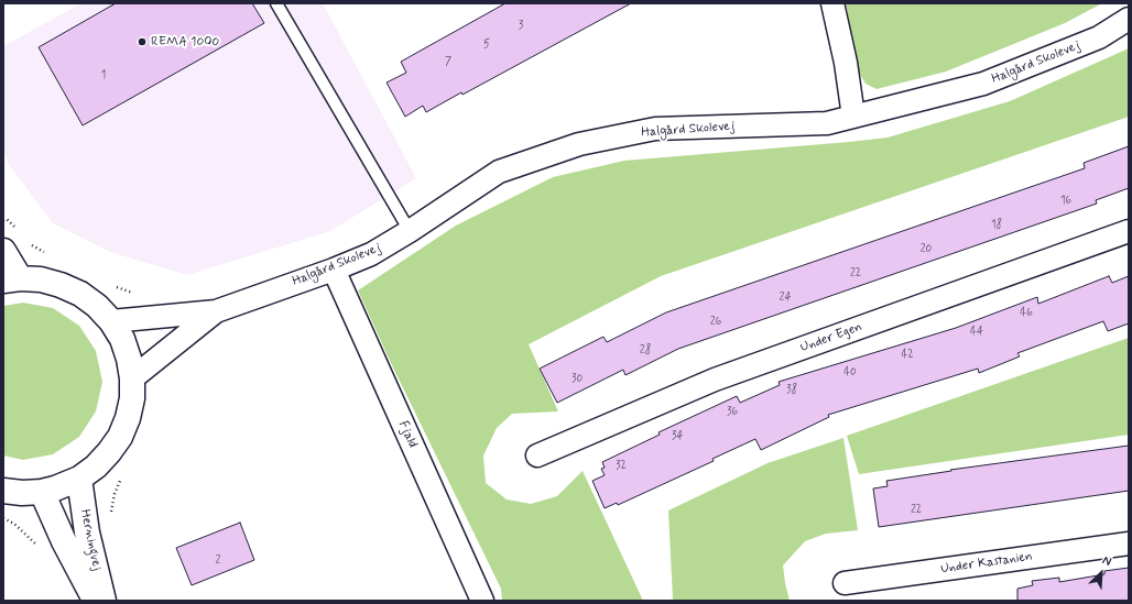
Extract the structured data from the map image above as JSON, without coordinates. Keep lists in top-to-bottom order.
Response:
{
  "streets": {
    "main road": ["Herningvej"],
    "street": [
      "Halgård Skolevej",
      "Under Egen",
      "Fjald",
      "Under Kastanien"
    ]
  },
  "crossings": [
    ["Halgård Skolevej", "Fjald"]
  ],
  "places": ["REMA 1000"],
  "house_numbers": [
    "3",
    "5",
    "7",
    "1",
    "16",
    "18",
    "20",
    "22",
    "24",
    "46",
    "26",
    "44",
    "28",
    "42",
    "40",
    "30",
    "38",
    "36",
    "34",
    "32",
    "22",
    "2"
  ],
  "north": "top right"
}
